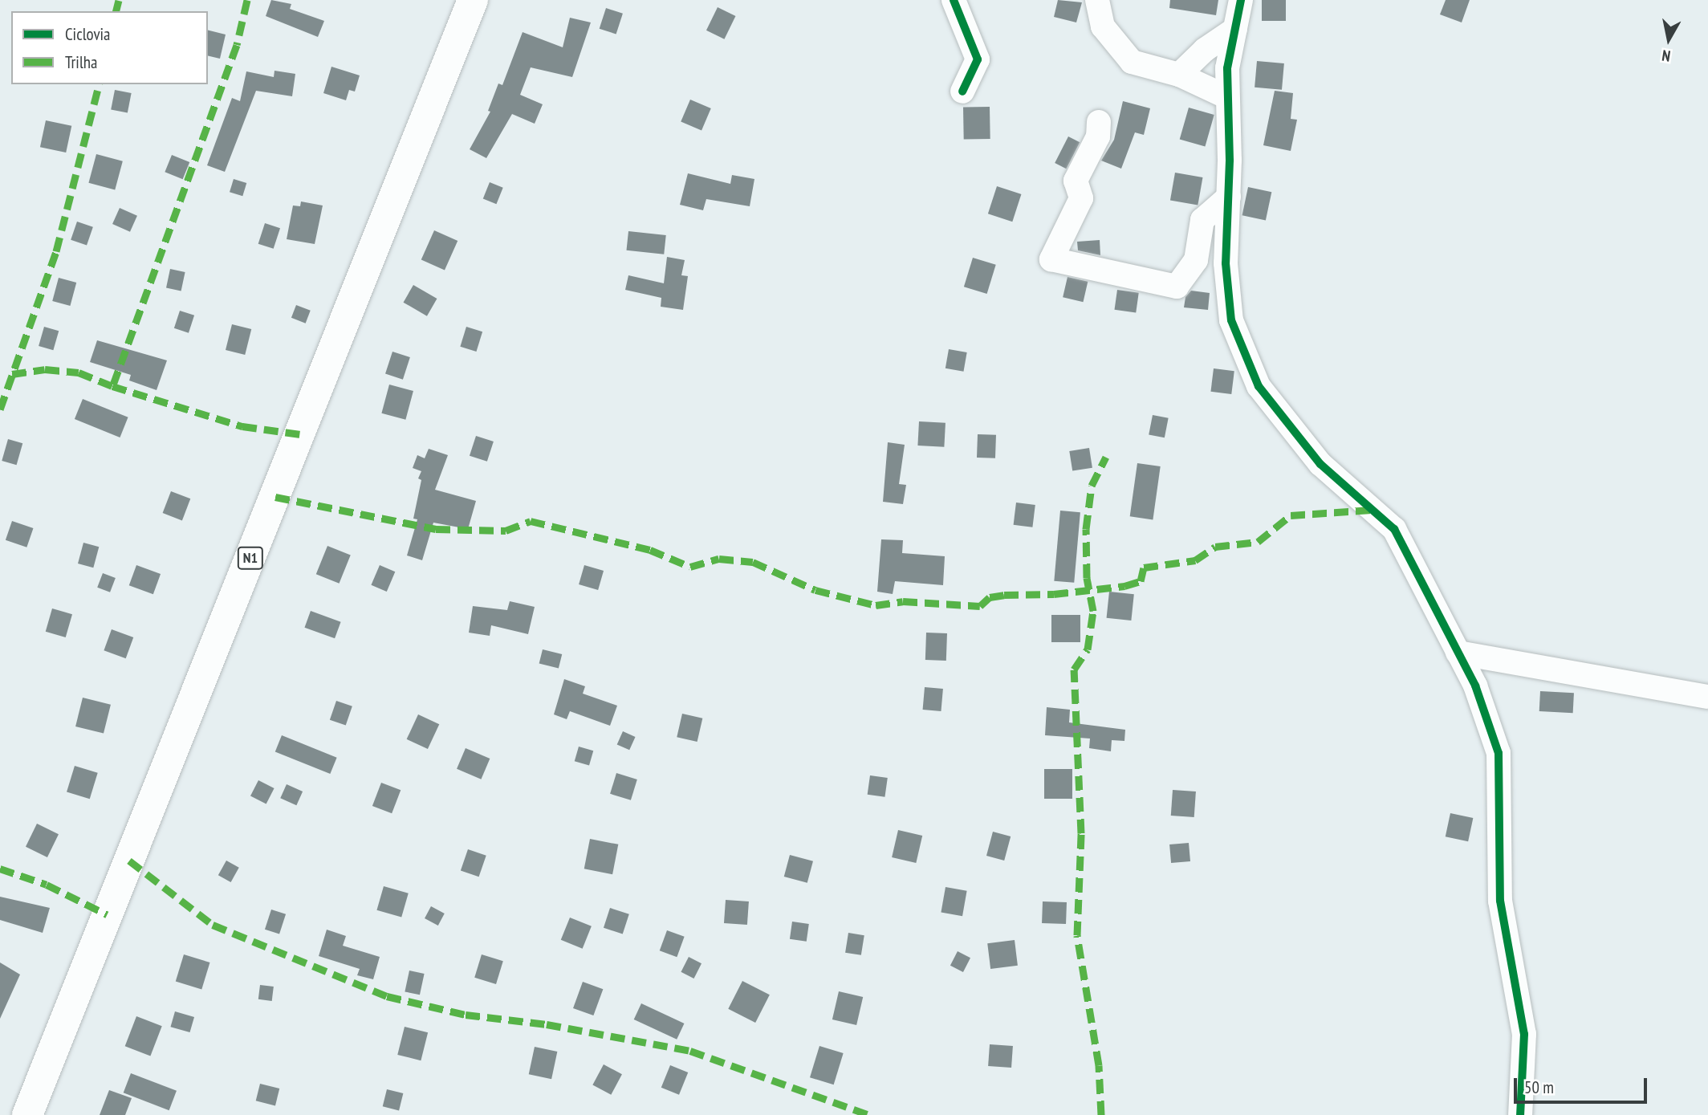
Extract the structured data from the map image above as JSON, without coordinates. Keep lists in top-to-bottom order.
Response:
{
  "streets": {
    "highway": ["N1"]
  },
  "legend": ["Ciclovia", "Trilha"],
  "scale_bar": "50 m",
  "north": "bottom"
}
